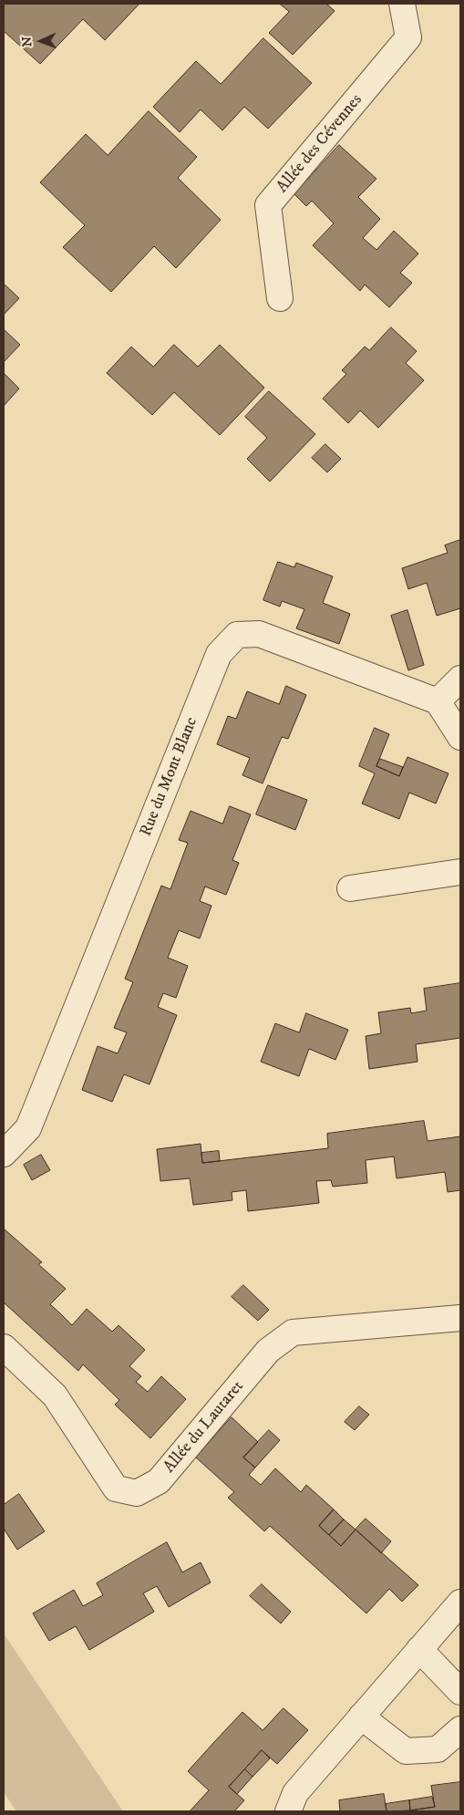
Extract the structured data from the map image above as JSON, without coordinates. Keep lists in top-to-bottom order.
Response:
{
  "streets": {
    "street": ["Allée des Cévennes", "Rue du Mont Blanc", "Allée du Lautaret"]
  },
  "north": "left"
}
